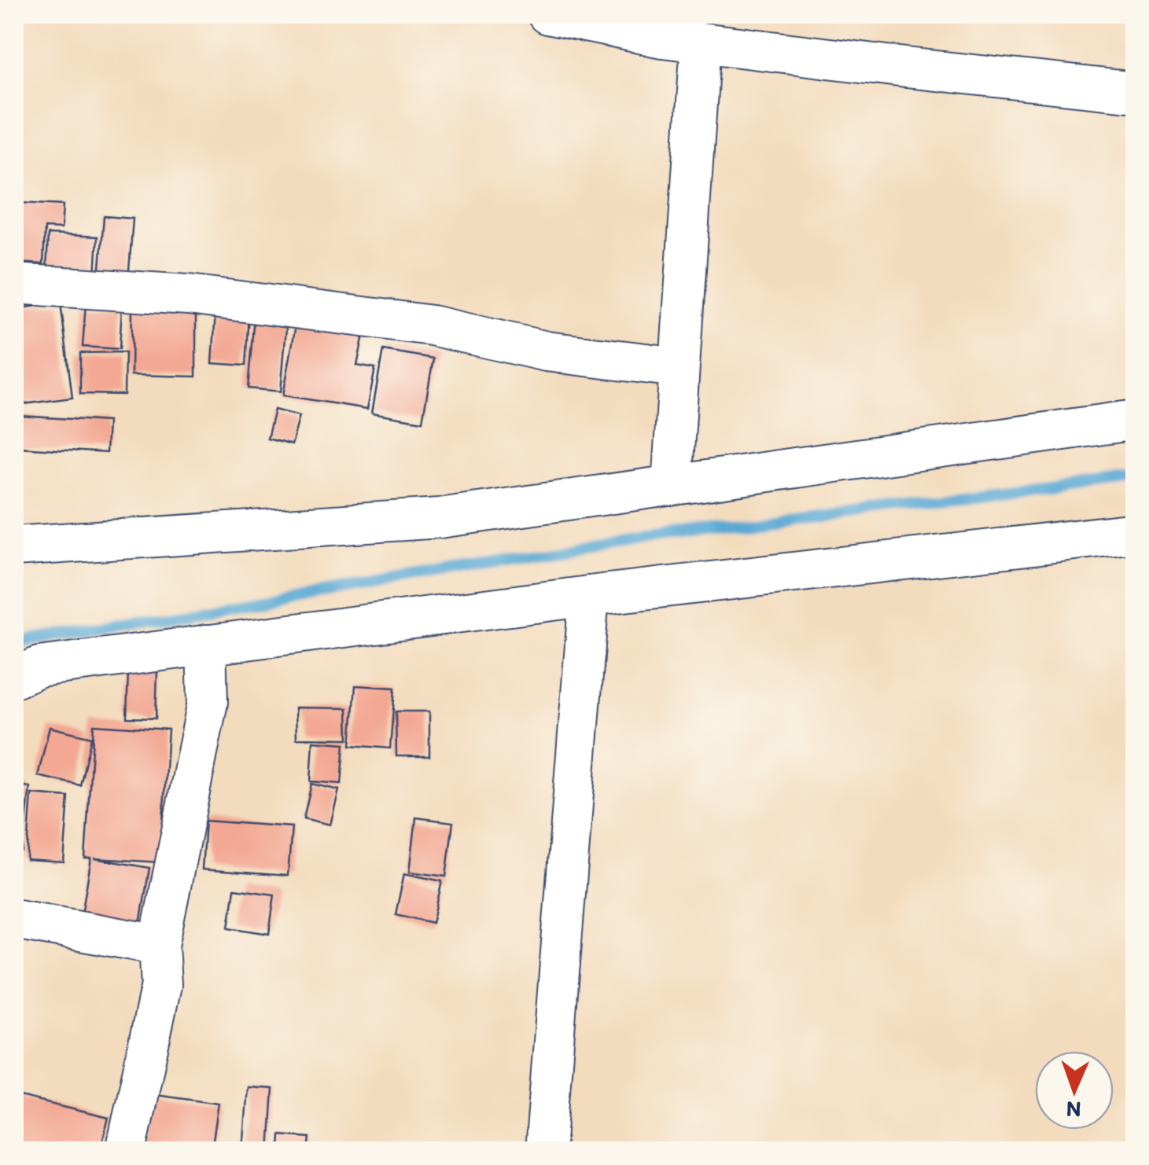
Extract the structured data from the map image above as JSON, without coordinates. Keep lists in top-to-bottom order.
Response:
{
  "north": "bottom"
}
